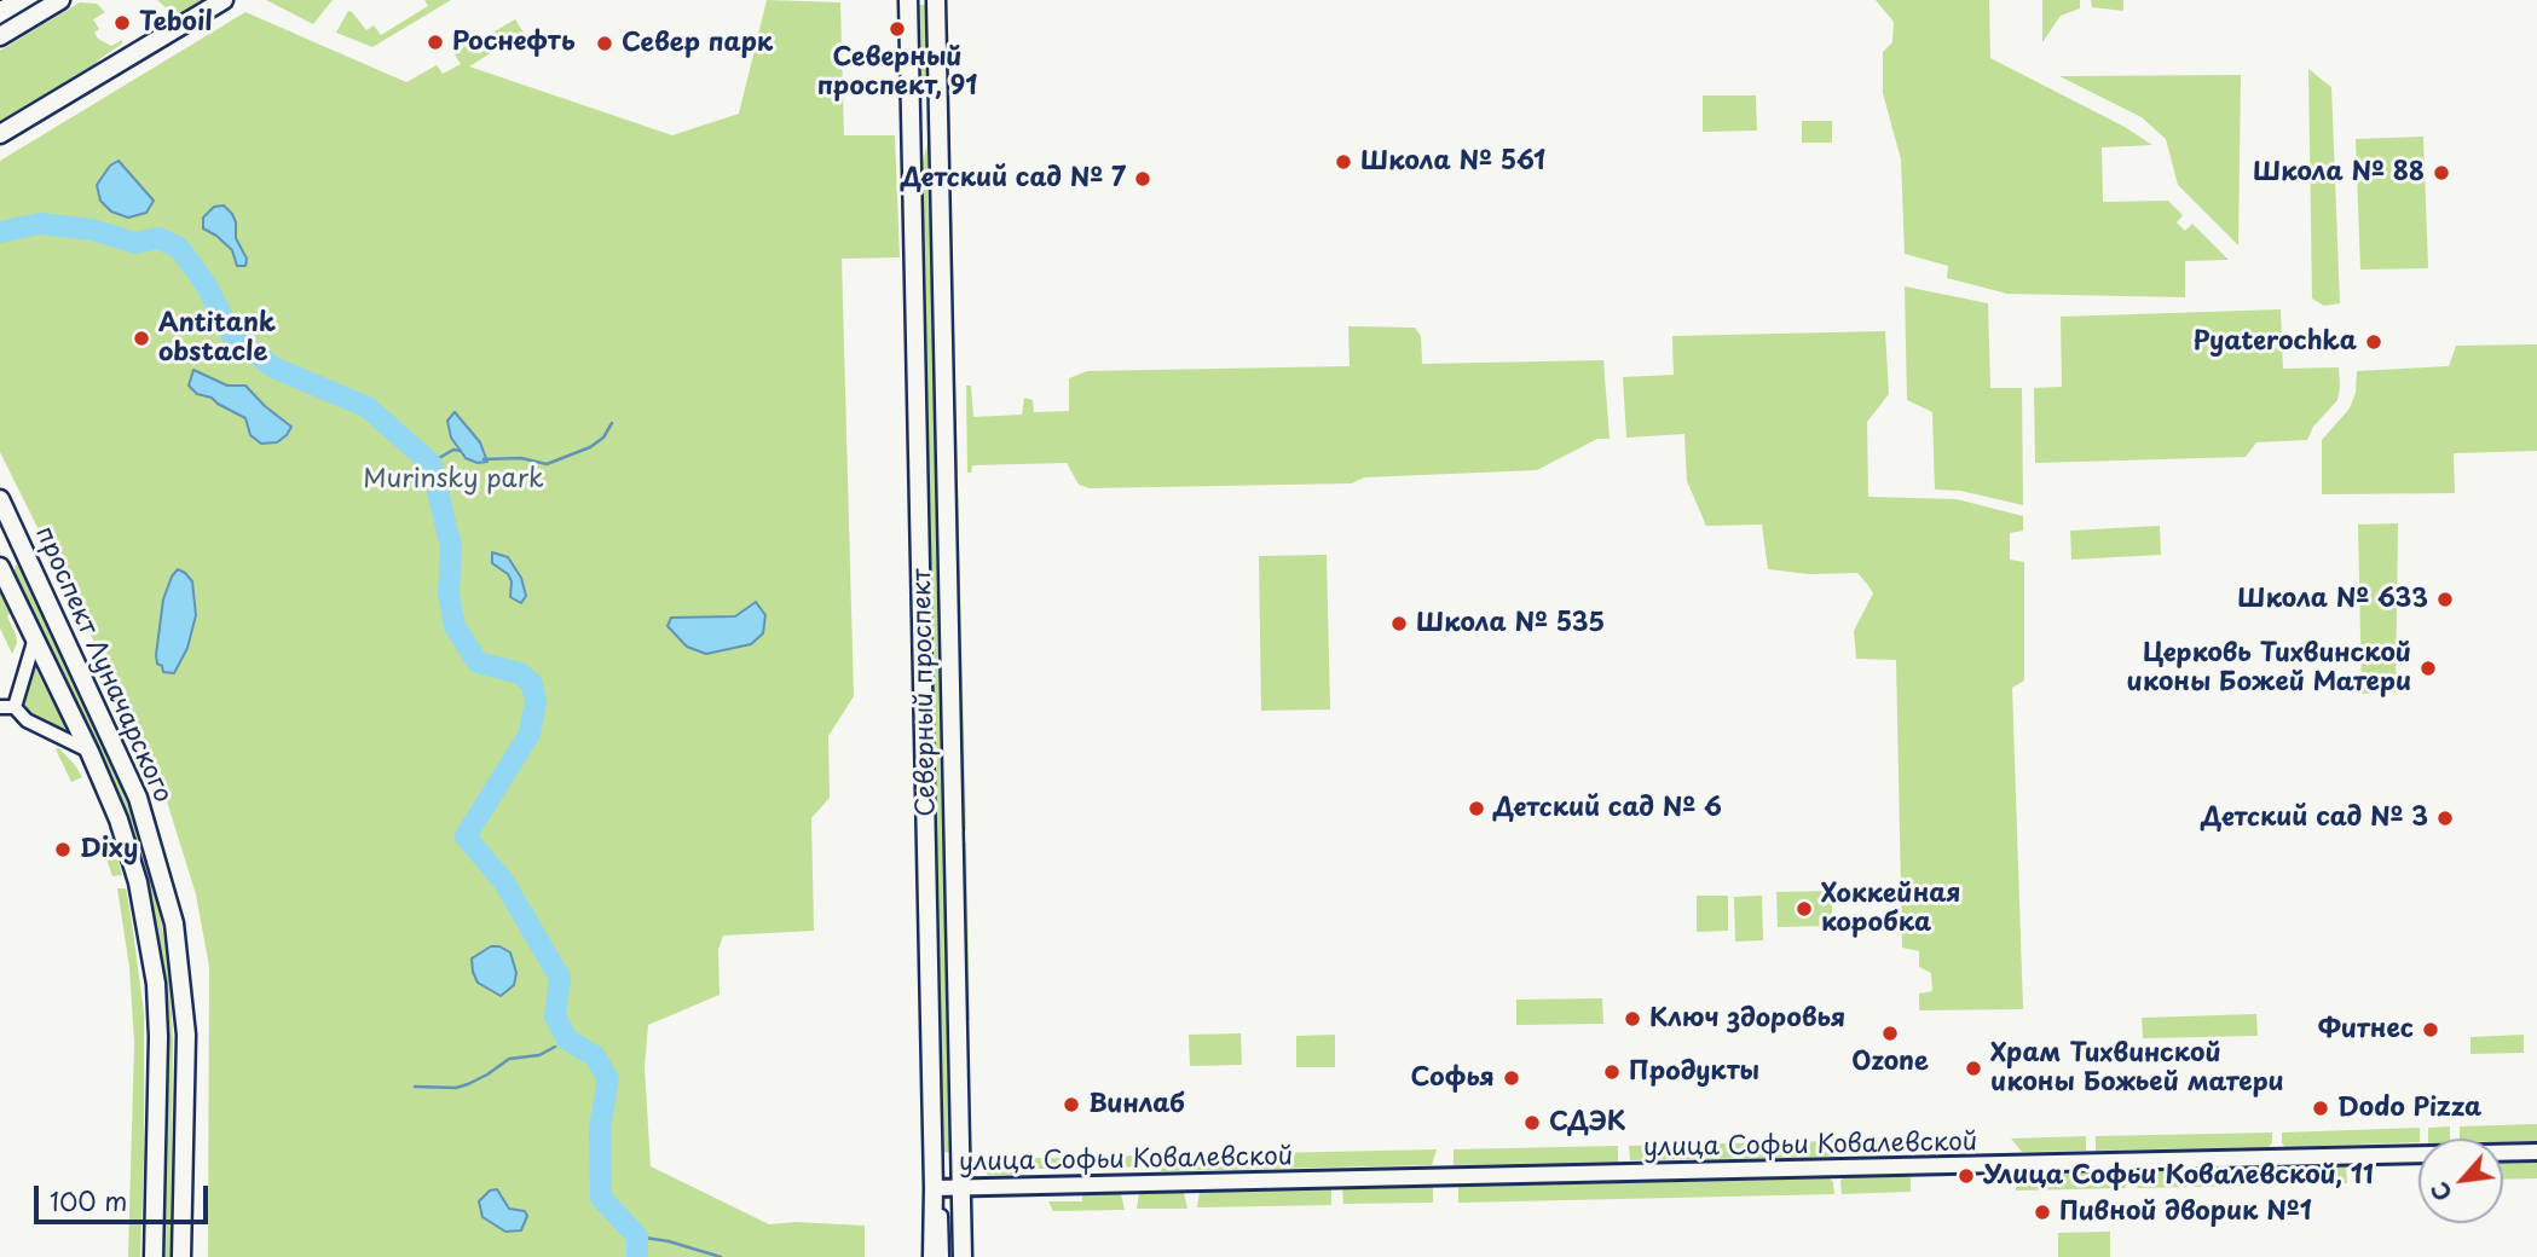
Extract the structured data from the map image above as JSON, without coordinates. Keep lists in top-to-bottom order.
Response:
{
  "streets": {
    "main road": ["проспект Луначарского", "Северный проспект"],
    "street": ["улица Софьи Ковалевской"]
  },
  "crossings": [
    ["Северный проспект", "улица Софьи Ковалевской"]
  ],
  "parks": ["Murinsky park"],
  "places": [
    "Teboil",
    "Северный проспект, 91",
    "Роснефть",
    "Север парк",
    "Школа № 561",
    "Школа № 88",
    "Детский сад № 7",
    "Antitank obstacle",
    "Pyaterochka",
    "Школа № 633",
    "Школа № 535",
    "Церковь Тихвинской иконы Божей Матери",
    "Детский сад № 6",
    "Детский сад № 3",
    "Dixy",
    "Хоккейная коробка",
    "Ключ здоровья",
    "Фитнес",
    "Ozone",
    "Храм Тихвинской иконы Божьей матери",
    "Продукты",
    "Софья",
    "Винлаб",
    "Dodo Pizza",
    "СДЭК",
    "Улица Софьи Ковалевской, 11",
    "Пивной дворик №1"
  ],
  "scale_bar": "100 m",
  "north": "bottom left"
}
